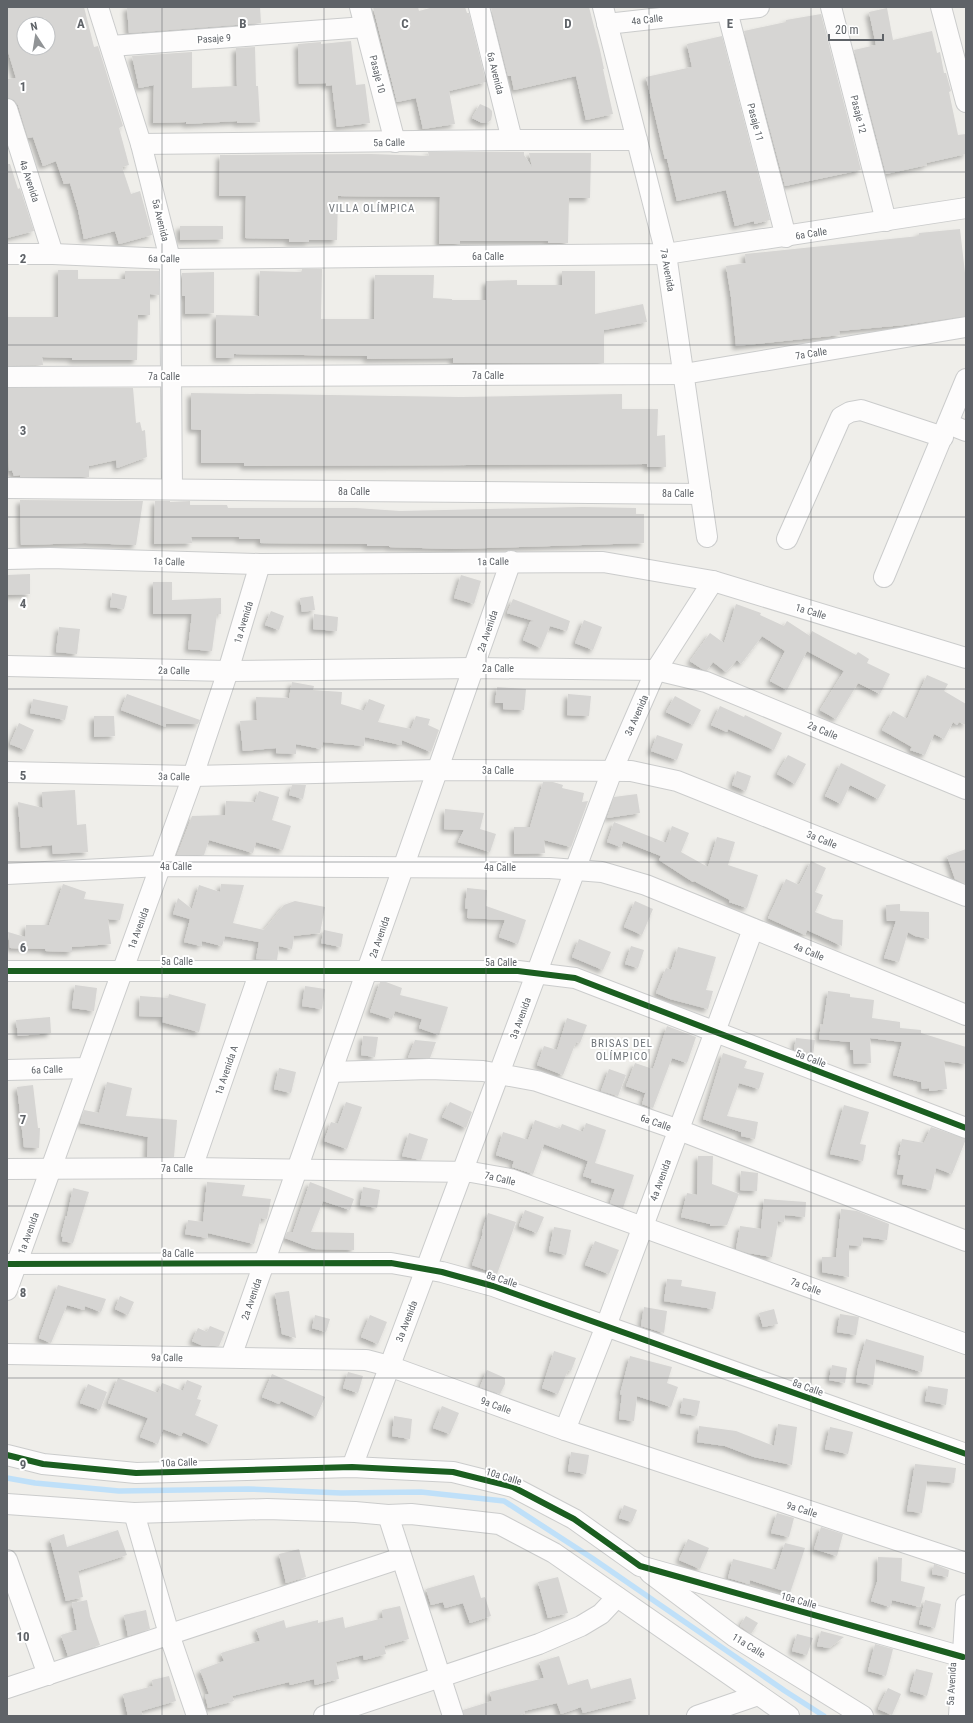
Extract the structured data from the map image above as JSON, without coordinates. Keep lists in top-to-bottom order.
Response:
{
  "streets": {
    "street": [
      "4a Calle",
      "Pasaje 9",
      "6a Avenida",
      "Pasaje 10",
      "Pasaje 12",
      "Pasaje 11",
      "5a Calle",
      "4a Avenida",
      "5a Avenida",
      "6a Calle",
      "7a Avenida",
      "7a Calle",
      "8a Calle",
      "1a Calle",
      "1a Avenida",
      "2a Avenida",
      "2a Calle",
      "3a Avenida",
      "3a Calle",
      "1a Avenida A",
      "9a Calle",
      "10a Calle",
      "11a Calle"
    ]
  },
  "crossings": [
    ["4a Calle", "Pasaje 11"],
    ["4a Calle", "4a Avenida"],
    ["4a Calle", "7a Avenida"],
    ["4a Calle", "1a Avenida"],
    ["4a Calle", "2a Avenida"],
    ["4a Calle", "3a Avenida"],
    ["Pasaje 9", "Pasaje 10"],
    ["Pasaje 9", "5a Avenida"],
    ["6a Avenida", "5a Calle"],
    ["Pasaje 10", "5a Calle"],
    ["Pasaje 12", "6a Calle"],
    ["Pasaje 11", "6a Calle"],
    ["5a Calle", "4a Avenida"],
    ["5a Calle", "5a Avenida"],
    ["5a Calle", "7a Avenida"],
    ["5a Calle", "1a Avenida"],
    ["5a Calle", "2a Avenida"],
    ["5a Calle", "3a Avenida"],
    ["5a Calle", "1a Avenida A"],
    ["4a Avenida", "6a Calle"],
    ["4a Avenida", "7a Calle"],
    ["4a Avenida", "8a Calle"],
    ["4a Avenida", "9a Calle"],
    ["5a Avenida", "6a Calle"],
    ["5a Avenida", "7a Calle"],
    ["5a Avenida", "8a Calle"],
    ["5a Avenida", "10a Calle"],
    ["6a Calle", "7a Avenida"],
    ["6a Calle", "1a Avenida"],
    ["6a Calle", "2a Avenida"],
    ["6a Calle", "3a Avenida"],
    ["7a Avenida", "7a Calle"],
    ["7a Avenida", "8a Calle"],
    ["7a Calle", "1a Avenida"],
    ["7a Calle", "2a Avenida"],
    ["7a Calle", "3a Avenida"],
    ["7a Calle", "1a Avenida A"],
    ["8a Calle", "1a Avenida"],
    ["8a Calle", "2a Avenida"],
    ["8a Calle", "3a Avenida"],
    ["1a Calle", "1a Avenida"],
    ["1a Calle", "2a Avenida"],
    ["1a Calle", "3a Avenida"],
    ["1a Avenida", "2a Calle"],
    ["1a Avenida", "3a Calle"],
    ["2a Avenida", "2a Calle"],
    ["2a Avenida", "3a Calle"],
    ["2a Avenida", "9a Calle"],
    ["2a Calle", "3a Avenida"],
    ["3a Avenida", "3a Calle"],
    ["3a Avenida", "9a Calle"],
    ["3a Avenida", "10a Calle"],
    ["10a Calle", "11a Calle"]
  ],
  "districts": ["VILLA OLÍMPICA", "BRISAS DEL OLÍMPICO"],
  "scale_bar": "20 m",
  "north": "top",
  "grid": {
    "columns": [
      "A",
      "B",
      "C",
      "D",
      "E"
    ],
    "rows": [
      "1",
      "2",
      "3",
      "4",
      "5",
      "6",
      "7",
      "8",
      "9",
      "10"
    ]
  }
}
